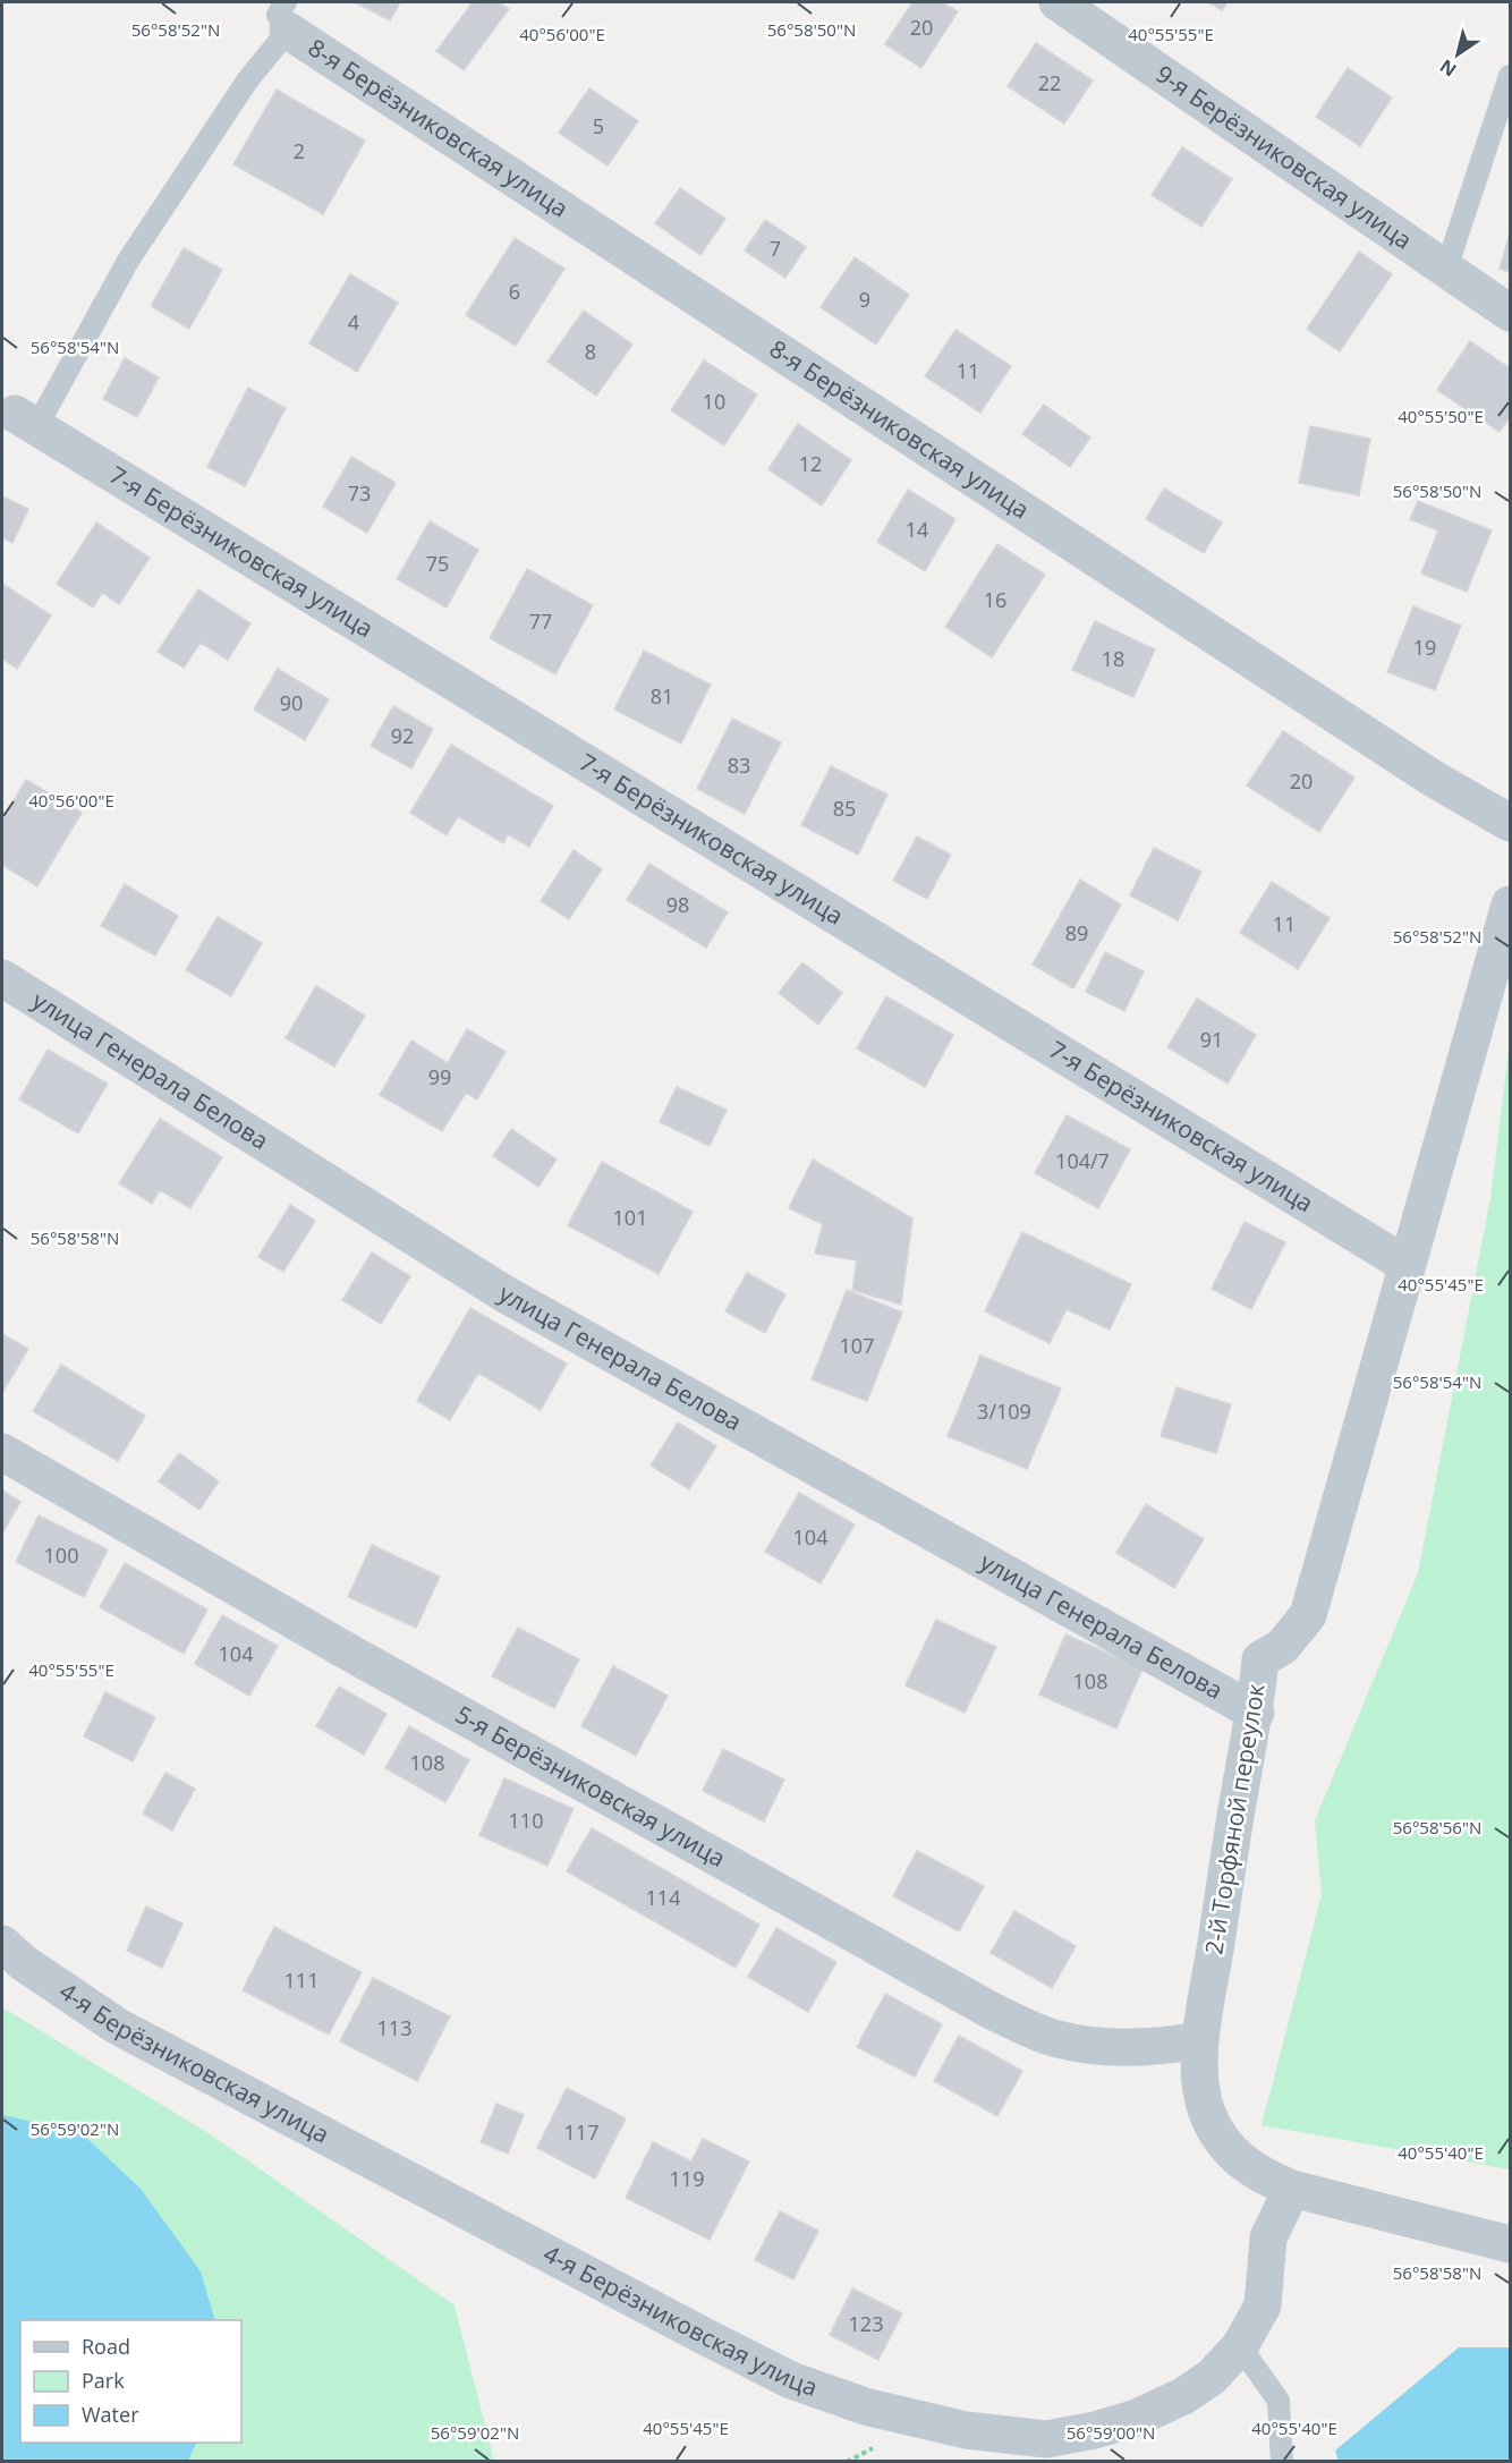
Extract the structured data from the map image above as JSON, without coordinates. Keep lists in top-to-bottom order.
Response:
{
  "streets": {
    "street": [
      "8-я Берёзниковская улица",
      "9-я Берёзниковская улица",
      "7-я Берёзниковская улица",
      "улица Генерала Белова",
      "5-я Берёзниковская улица",
      "2-й Торфяной переулок",
      "4-я Берёзниковская улица"
    ]
  },
  "crossings": [
    ["7-я Берёзниковская улица", "2-й Торфяной переулок"],
    ["улица Генерала Белова", "2-й Торфяной переулок"],
    ["5-я Берёзниковская улица", "2-й Торфяной переулок"],
    ["2-й Торфяной переулок", "4-я Берёзниковская улица"]
  ],
  "house_numbers": [
    "20",
    "22",
    "5",
    "2",
    "7",
    "6",
    "9",
    "4",
    "8",
    "11",
    "10",
    "12",
    "73",
    "14",
    "75",
    "16",
    "77",
    "19",
    "18",
    "81",
    "90",
    "92",
    "83",
    "20",
    "85",
    "98",
    "11",
    "89",
    "91",
    "99",
    "104/7",
    "101",
    "107",
    "3/109",
    "104",
    "100",
    "104",
    "108",
    "108",
    "110",
    "114",
    "111",
    "113",
    "117",
    "119",
    "123"
  ],
  "legend": ["Road", "Park", "Water"],
  "north": "bottom left",
  "coordinates": [
    "56°58'52\"N",
    "56°58'50\"N",
    "40°56'00\"E",
    "40°55'55\"E",
    "56°58'54\"N",
    "40°55'50\"E",
    "56°58'58\"N",
    "40°55'45\"E",
    "56°58'56\"N",
    "56°59'02\"N",
    "40°55'40\"E",
    "56°59'00\"N"
  ]
}
